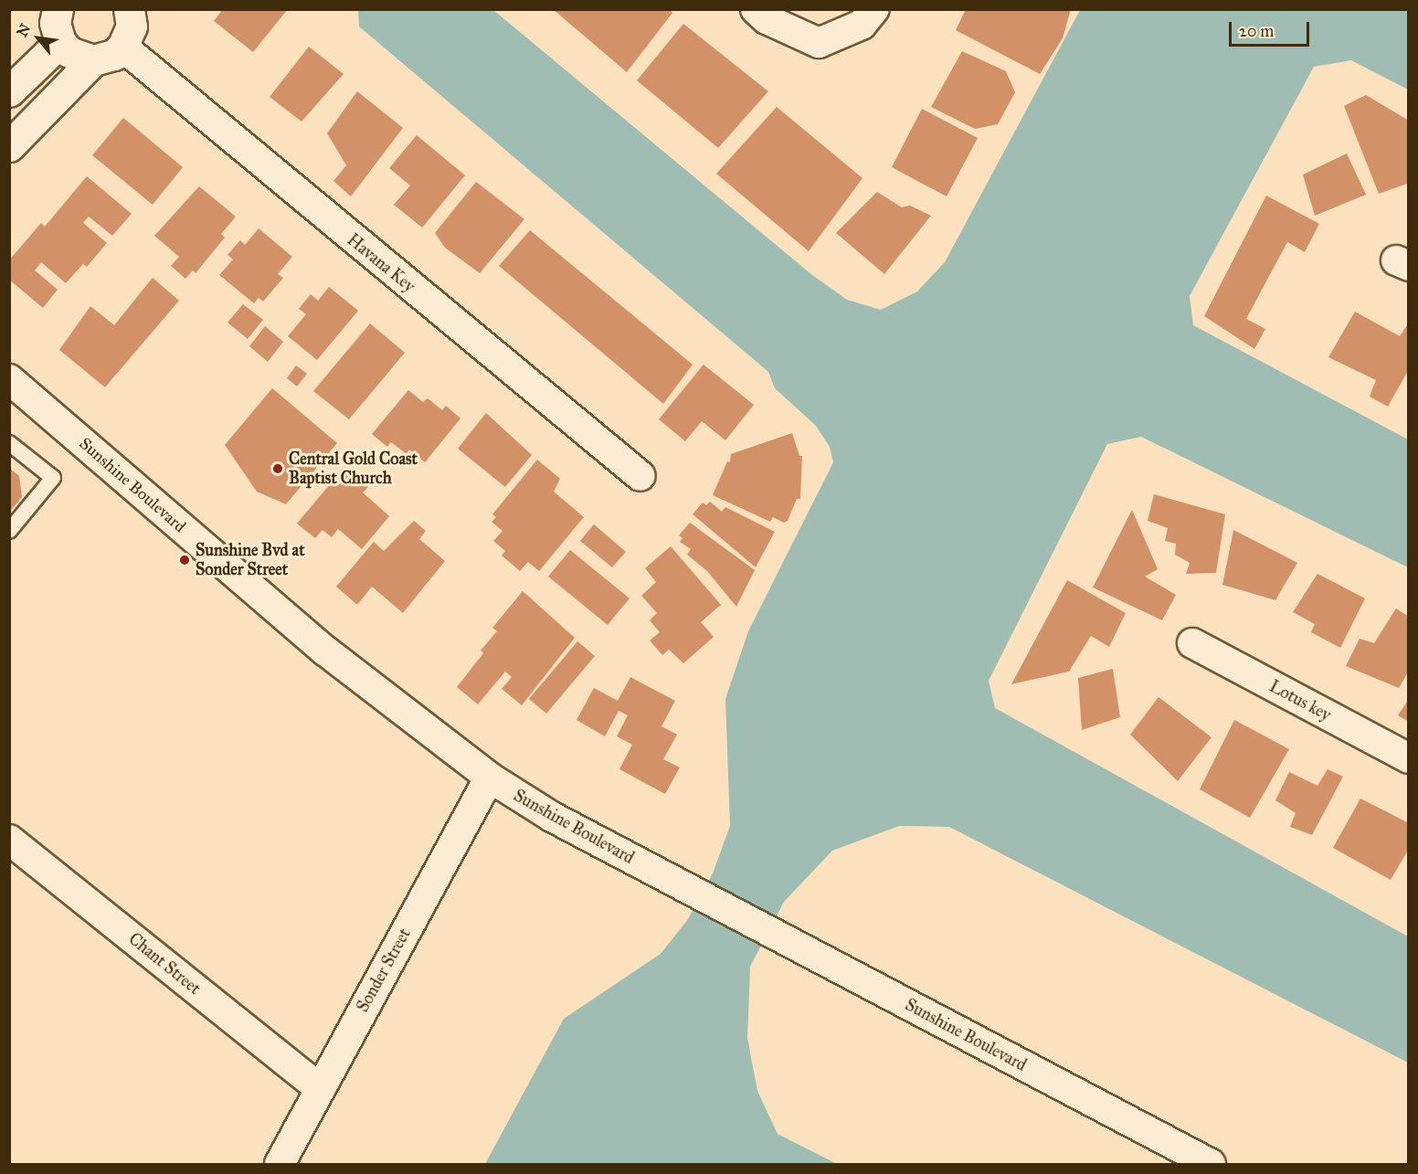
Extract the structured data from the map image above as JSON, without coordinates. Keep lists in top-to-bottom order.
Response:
{
  "streets": {
    "street": [
      "Havana Key",
      "Sunshine Boulevard",
      "Lotus key",
      "Chant Street",
      "Sonder Street"
    ]
  },
  "crossings": [
    ["Sunshine Boulevard", "Sonder Street"],
    ["Chant Street", "Sonder Street"]
  ],
  "places": ["Central Gold Coast Baptist Church", "Sunshine Bvd at Sonder Street"],
  "scale_bar": "20 m",
  "north": "top left"
}
